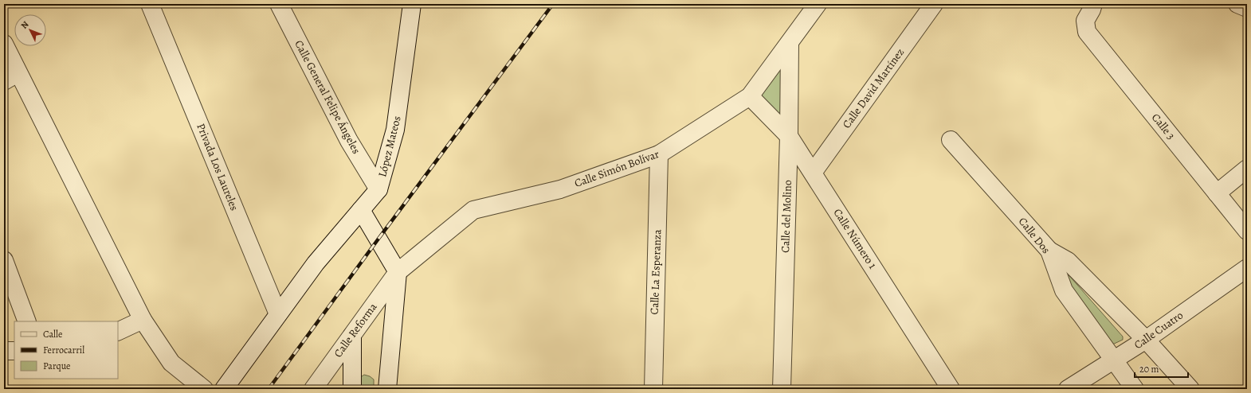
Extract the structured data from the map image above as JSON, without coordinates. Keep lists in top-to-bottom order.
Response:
{
  "streets": {
    "street": [
      "Calle David Martínez",
      "Calle General Felipe Ángeles",
      "Calle 3",
      "López Mateos",
      "Privada Los Laureles",
      "Calle Simón Bolívar",
      "Calle del Molino",
      "Calle Dos",
      "Calle Número 1",
      "Calle La Esperanza",
      "Calle Reforma",
      "Calle Cuatro"
    ]
  },
  "crossings": [
    ["Calle David Martínez", "Calle Número 1"],
    ["Calle General Felipe Ángeles", "López Mateos"],
    ["López Mateos", "Privada Los Laureles"],
    ["Calle Simón Bolívar", "Calle del Molino"],
    ["Calle Simón Bolívar", "Calle Número 1"],
    ["Calle Simón Bolívar", "Calle La Esperanza"],
    ["Calle Simón Bolívar", "Calle Reforma"],
    ["Calle del Molino", "Calle Número 1"],
    ["Calle Dos", "Calle Cuatro"]
  ],
  "legend": ["Calle", "Ferrocarril", "Parque"],
  "scale_bar": "20 m",
  "north": "top left"
}
